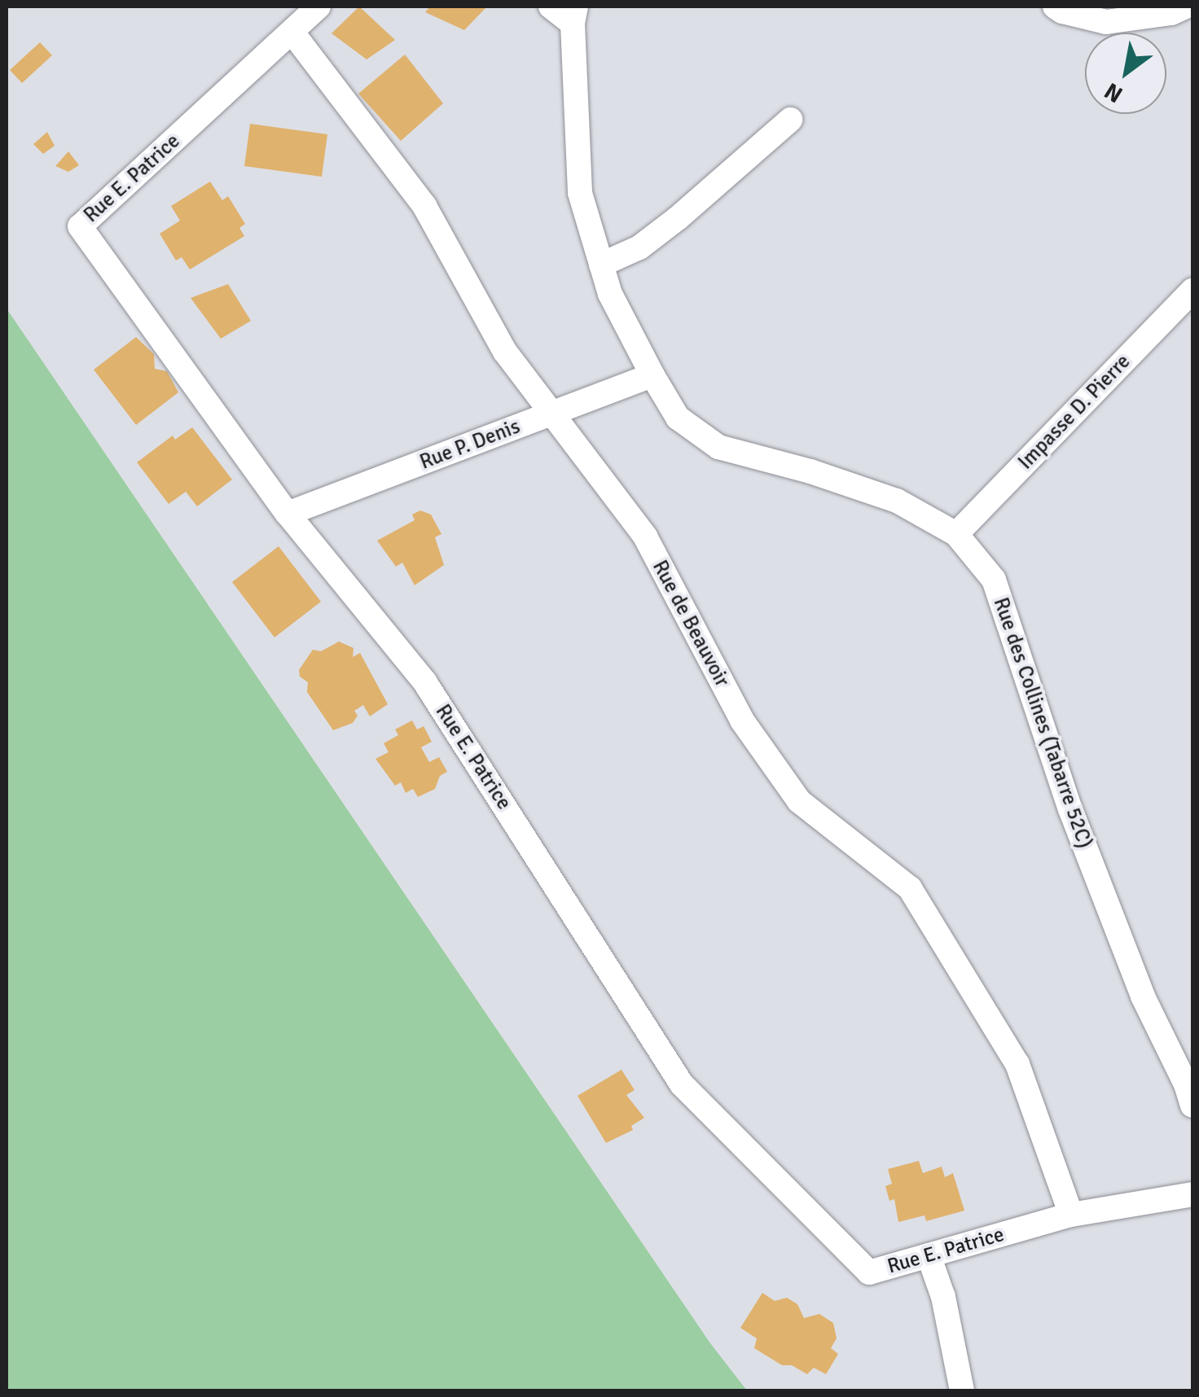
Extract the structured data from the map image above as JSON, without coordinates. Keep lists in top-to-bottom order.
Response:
{
  "streets": {
    "street": [
      "Rue E. Patrice",
      "Impasse D. Pierre",
      "Rue P. Denis",
      "Rue de Beauvoir",
      "Rue des Collines (Tabarre 52C)"
    ]
  },
  "crossings": [
    ["Rue E. Patrice", "Rue P. Denis"],
    ["Rue E. Patrice", "Rue de Beauvoir"],
    ["Impasse D. Pierre", "Rue des Collines (Tabarre 52C)"],
    ["Rue P. Denis", "Rue de Beauvoir"],
    ["Rue P. Denis", "Rue des Collines (Tabarre 52C)"]
  ],
  "north": "bottom left"
}
